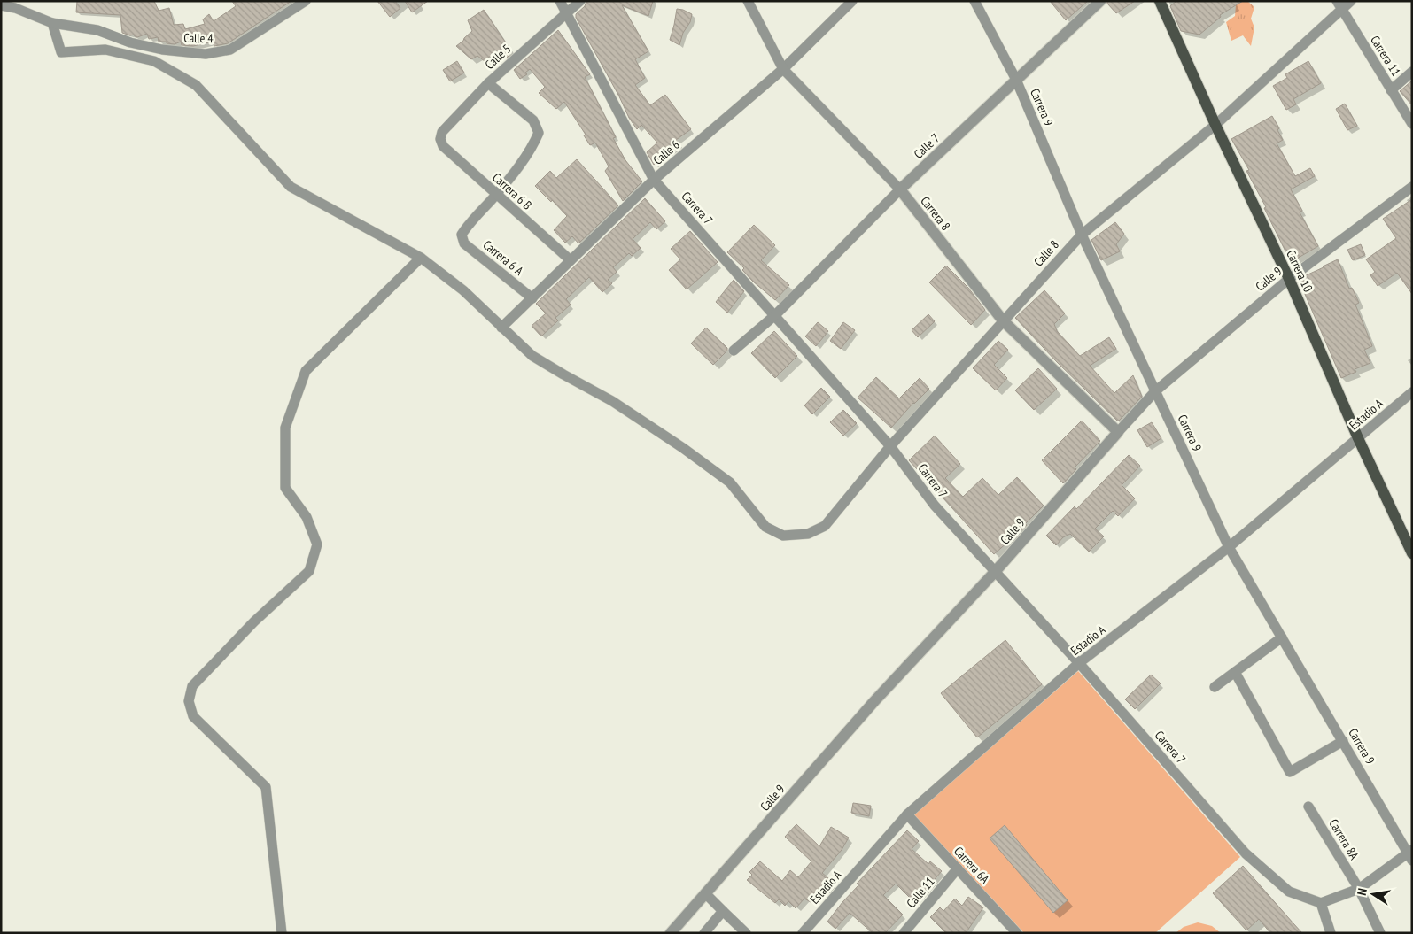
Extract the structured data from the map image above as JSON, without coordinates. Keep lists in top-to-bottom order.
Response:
{
  "streets": {
    "main road": ["Carrera 10"],
    "street": [
      "Calle 4",
      "Carrera 11",
      "Calle 5",
      "Carrera 9",
      "Calle 7",
      "Calle 6",
      "Carrera 6 B",
      "Carrera 7",
      "Carrera 8",
      "Calle 8",
      "Carrera 6 A",
      "Calle 9",
      "Estadio A",
      "Carrera 8A",
      "Carrera 6A",
      "Calle 11"
    ]
  },
  "crossings": [
    ["Carrera 11", "Calle 8"],
    ["Calle 5", "Carrera 6 B"],
    ["Calle 5", "Carrera 7"],
    ["Carrera 9", "Calle 7"],
    ["Carrera 9", "Calle 8"],
    ["Carrera 9", "Calle 9"],
    ["Carrera 9", "Estadio A"],
    ["Calle 7", "Carrera 7"],
    ["Calle 7", "Carrera 8"],
    ["Calle 6", "Carrera 6 B"],
    ["Calle 6", "Carrera 7"],
    ["Calle 6", "Carrera 8"],
    ["Calle 6", "Calle 8"],
    ["Calle 6", "Carrera 6 A"],
    ["Carrera 6 B", "Carrera 6 A"],
    ["Carrera 7", "Calle 8"],
    ["Carrera 7", "Calle 9"],
    ["Carrera 7", "Estadio A"],
    ["Carrera 8", "Calle 8"],
    ["Carrera 8", "Calle 9"],
    ["Calle 8", "Carrera 10"],
    ["Carrera 10", "Calle 9"],
    ["Carrera 10", "Estadio A"],
    ["Estadio A", "Carrera 6A"],
    ["Carrera 6A", "Calle 11"]
  ],
  "north": "left"
}
